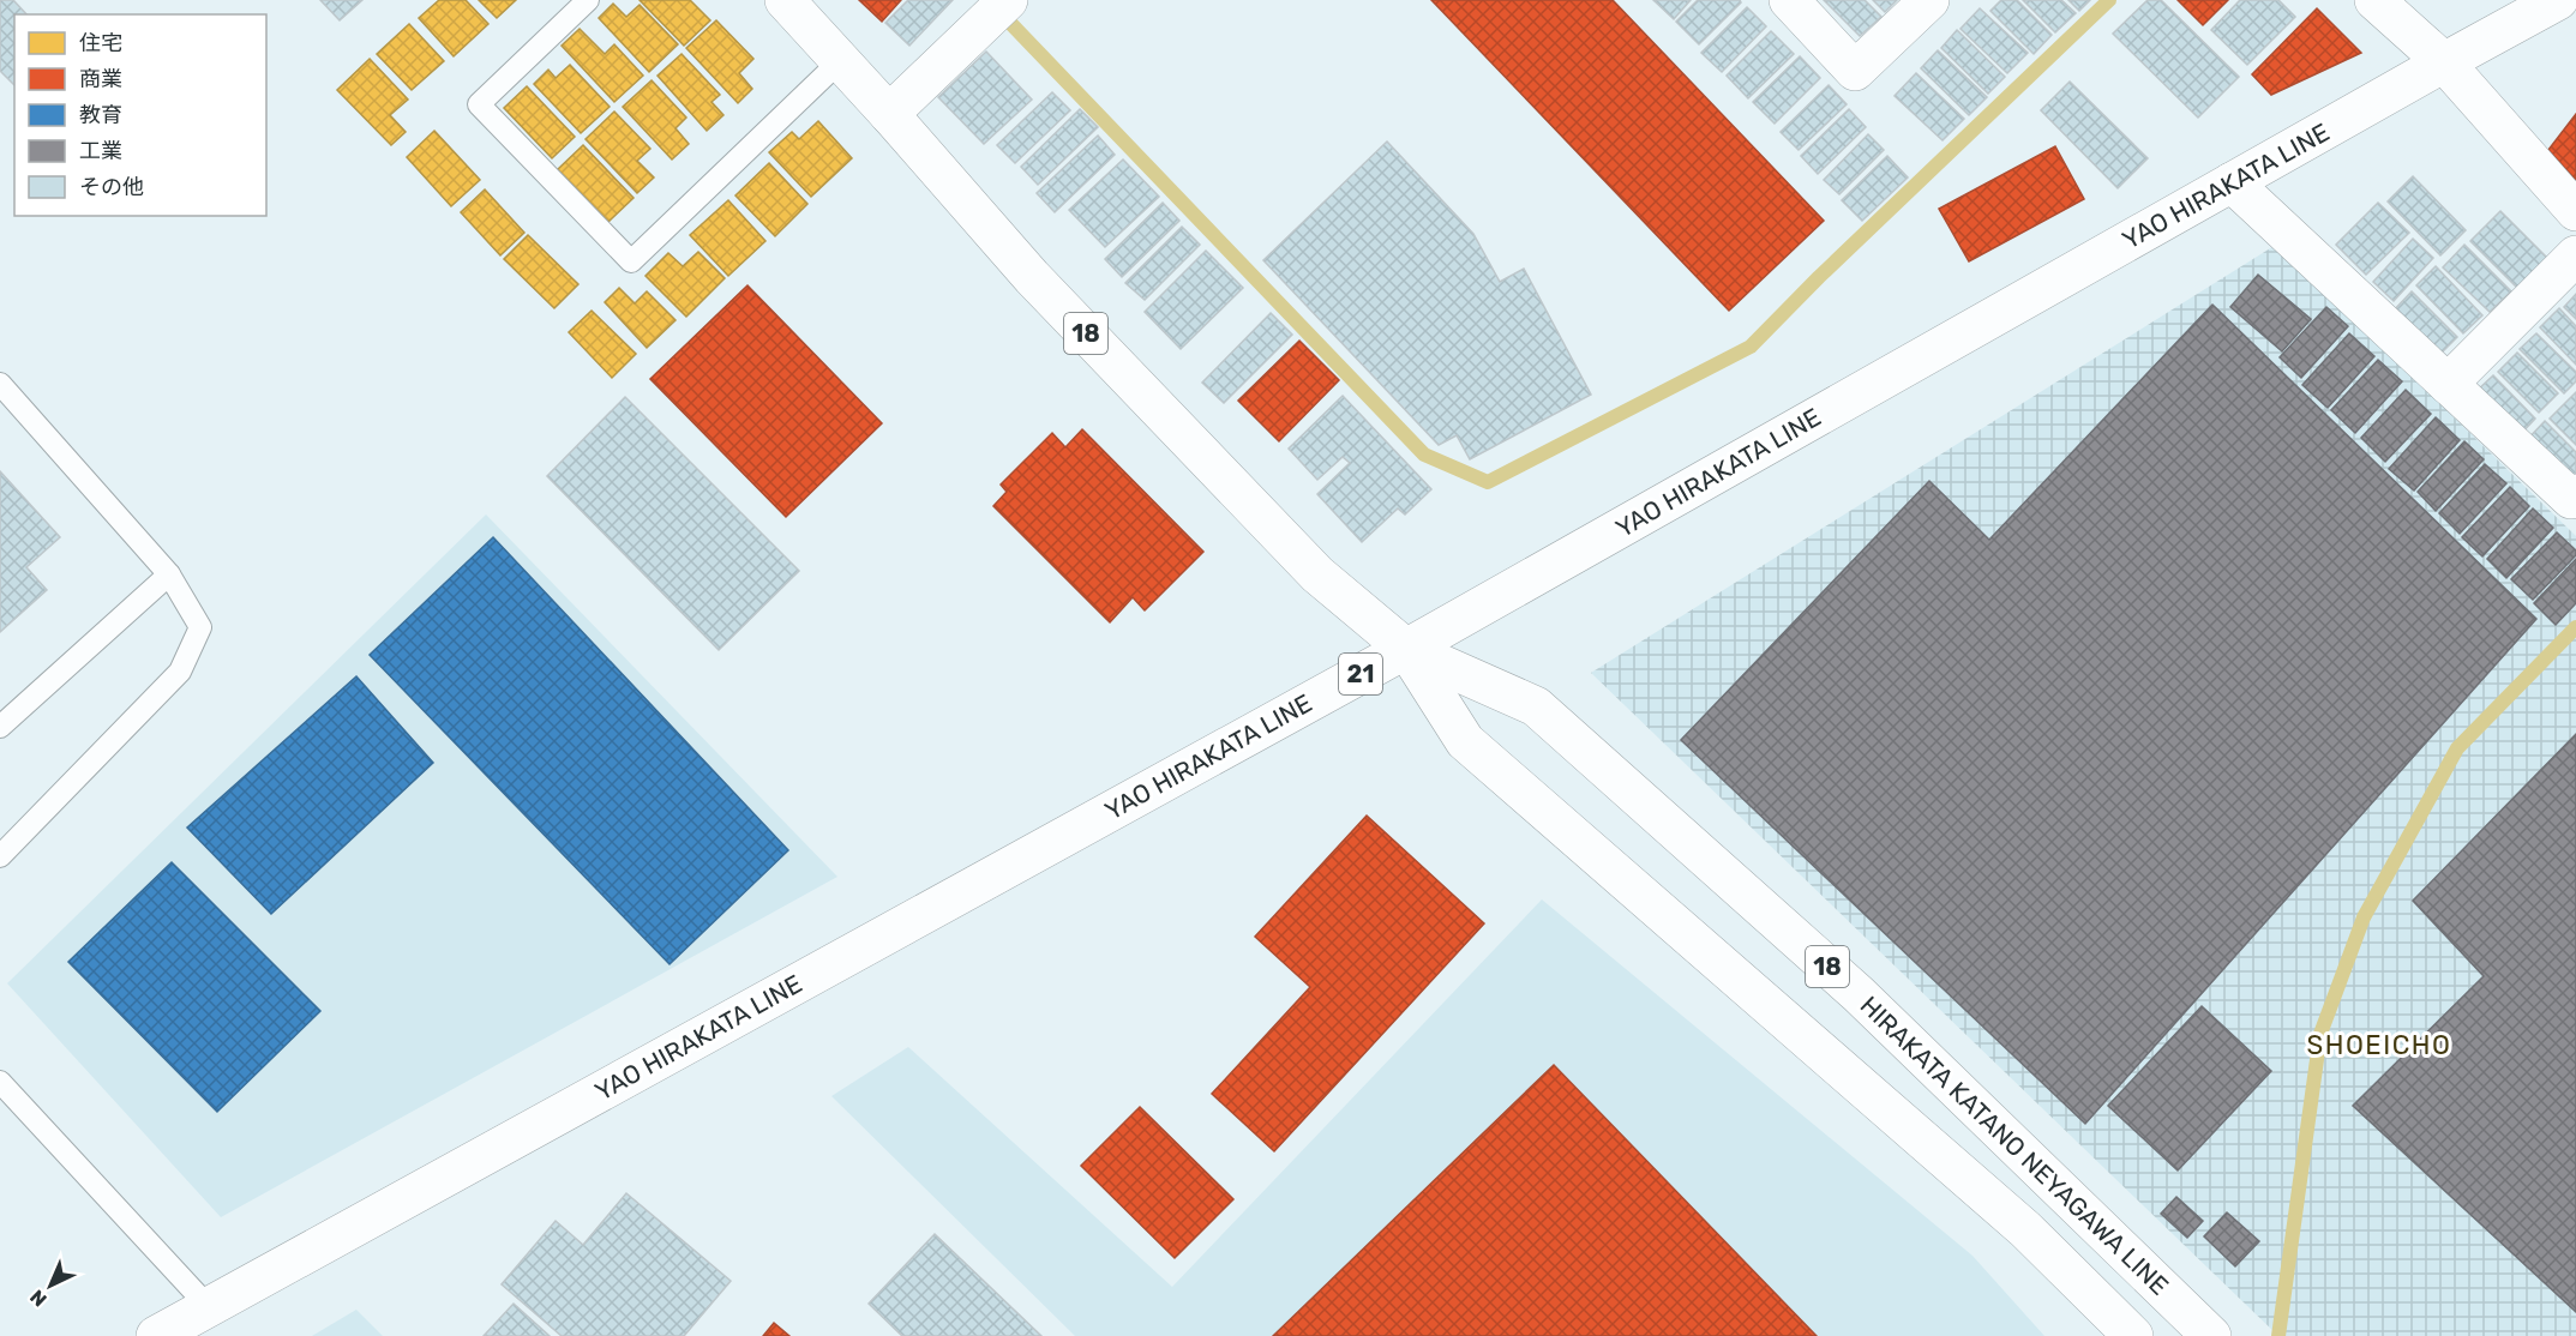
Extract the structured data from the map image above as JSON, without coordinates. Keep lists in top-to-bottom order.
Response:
{
  "streets": {
    "main road": [
      "YAO HIRAKATA LINE",
      "18",
      "21",
      "HIRAKATA KATANO NEYAGAWA LINE"
    ]
  },
  "crossings": [
    ["YAO HIRAKATA LINE", "HIRAKATA KATANO NEYAGAWA LINE"]
  ],
  "districts": ["SHOEICHO"],
  "legend": [
    "住宅",
    "商業",
    "教育",
    "工業",
    "その他"
  ],
  "north": "bottom left"
}
